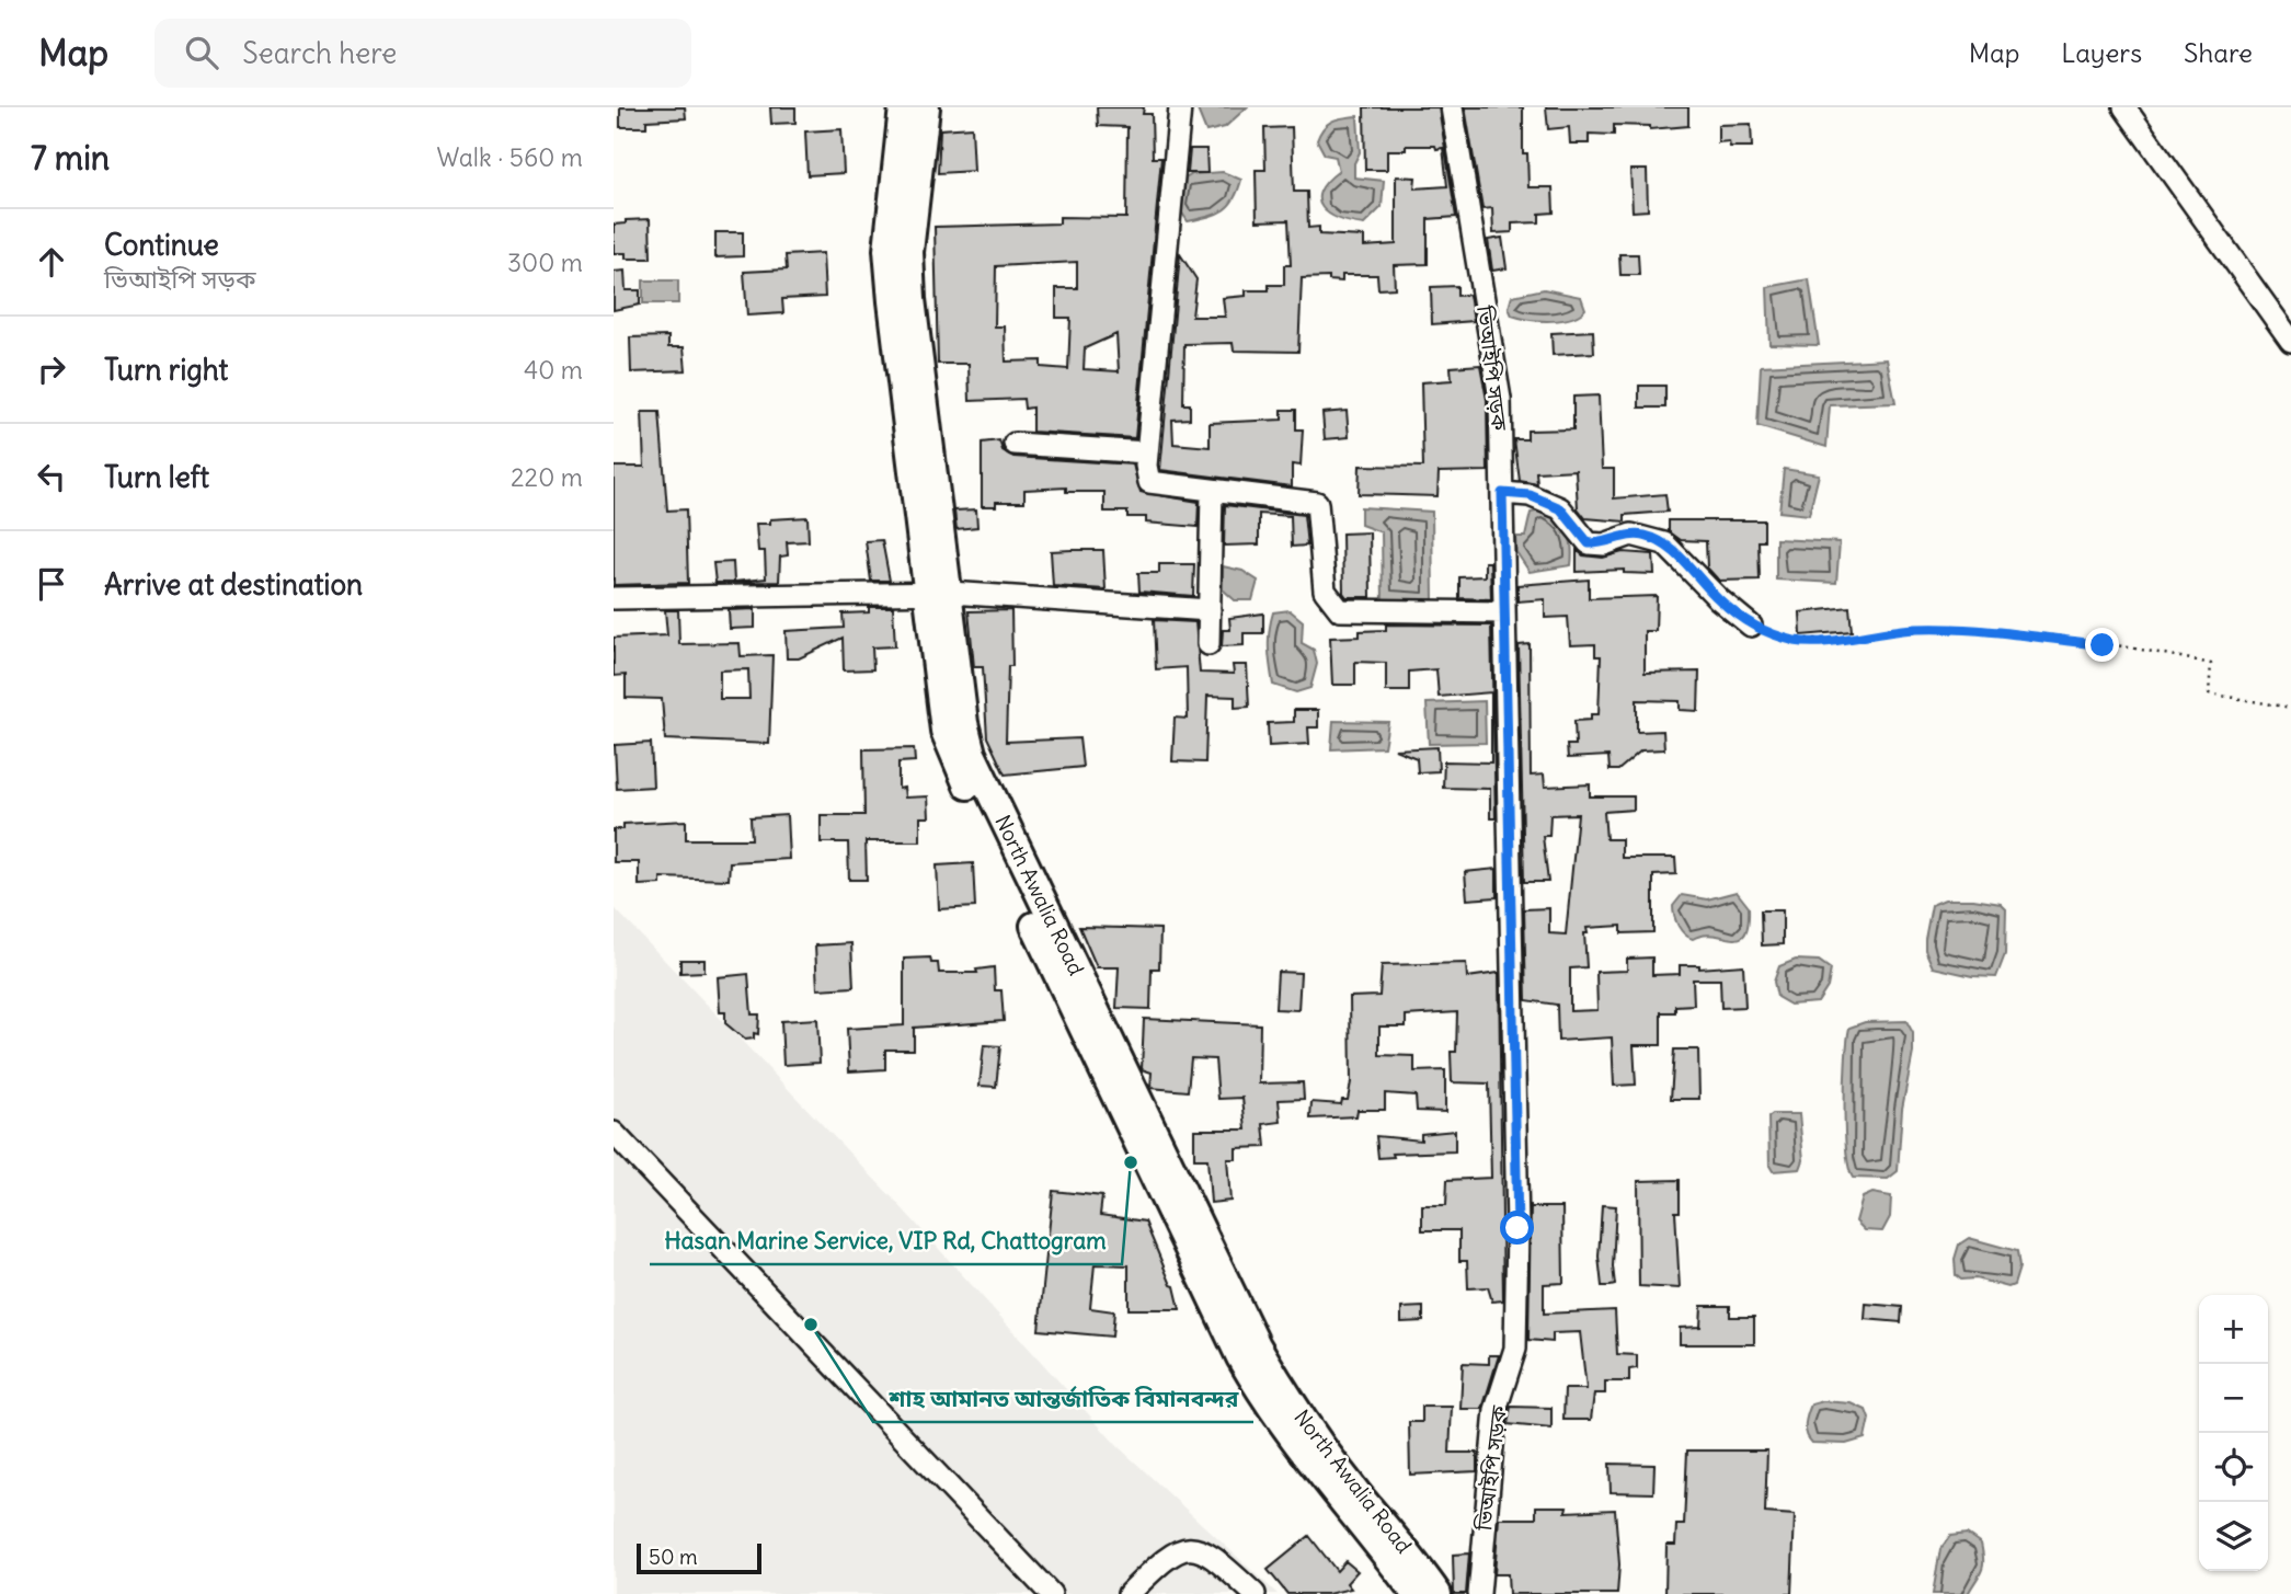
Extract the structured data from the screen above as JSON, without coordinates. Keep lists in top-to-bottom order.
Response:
{
  "streets": {
    "main road": ["North Awalia Road"],
    "street": ["ভিআইপি সড়ক"]
  },
  "places": ["Hasan Marine Service, VIP Rd, Chattogram", "শাহ আমানত আন্তর্জাতিক বিমানবন্দর"],
  "scale_bar": "50 m",
  "page": {
    "header": "Map",
    "search": "Search here",
    "nav": ["Map", "Layers", "Share"],
    "heading": ["7 min", "Walk · 560 m"],
    "list": [
      ["Continue", "ভিআইপি সড়ক", "300 m"],
      ["Turn right", "40 m"],
      ["Turn left", "220 m"],
      "Arrive at destination"
    ],
    "map_buttons": ["+", "−"],
    "scale": "50 m"
  }
}
